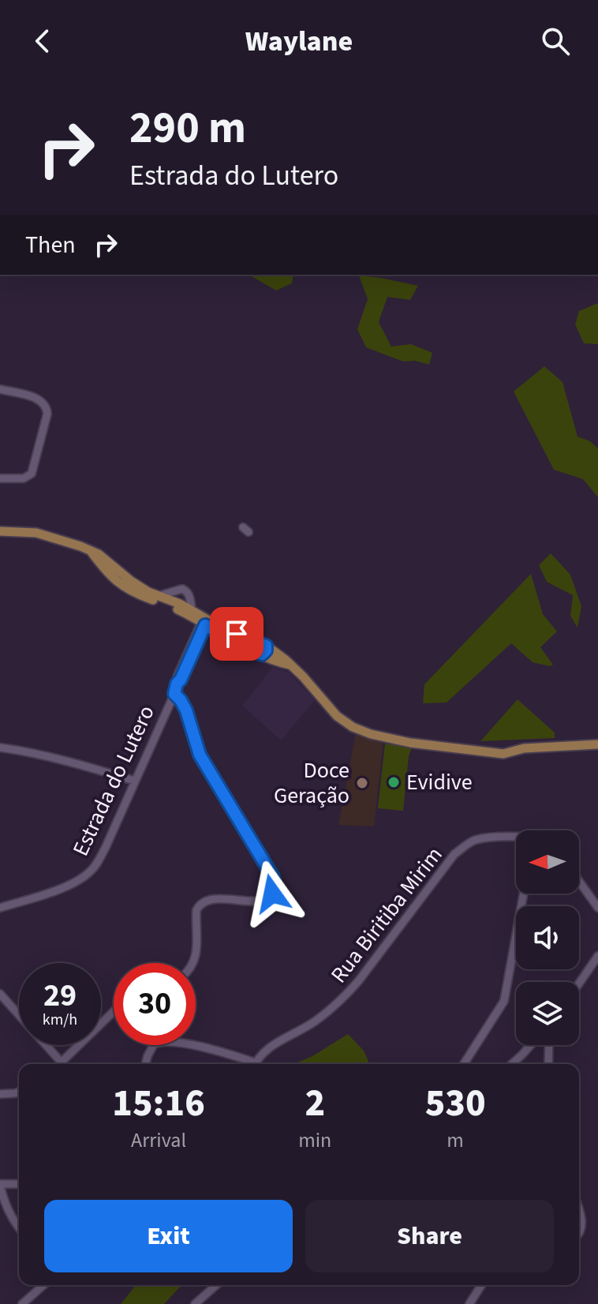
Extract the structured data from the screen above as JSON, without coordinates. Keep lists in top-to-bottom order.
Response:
{
  "streets": {
    "street": ["Estrada do Lutero", "Rua Biritiba Mirim"]
  },
  "places": ["Evidive", "Doce Geração"],
  "north": "left",
  "page": {
    "header": "Waylane",
    "turn": ["290 m", "Estrada do Lutero"],
    "then": "Then",
    "speed": "29 km/h",
    "limit": "30",
    "eta": [
      "15:16",
      "Arrival",
      "2",
      "min",
      "530",
      "m"
    ],
    "buttons": ["Exit", "Share"]
  }
}
